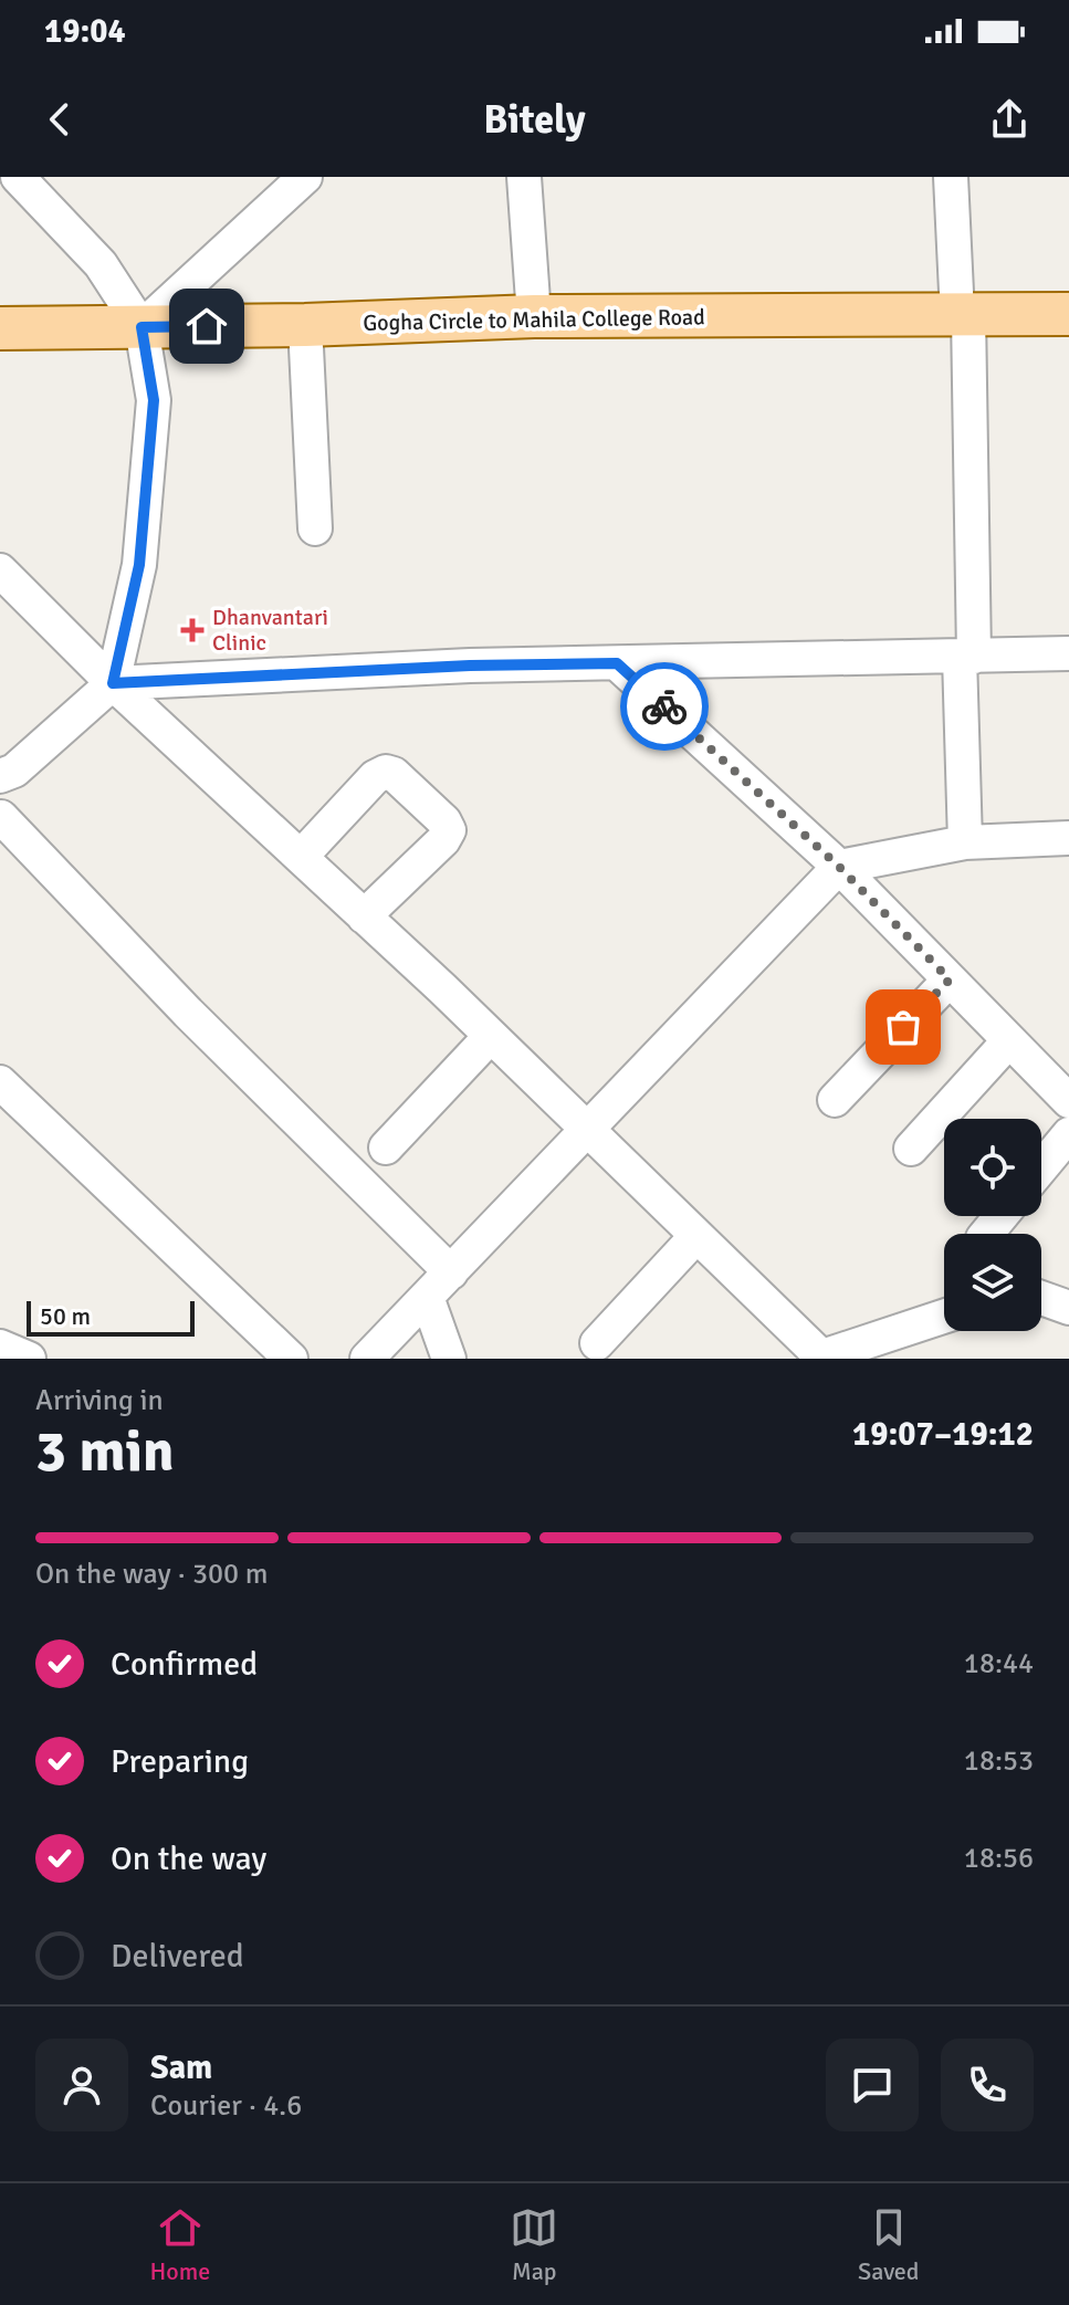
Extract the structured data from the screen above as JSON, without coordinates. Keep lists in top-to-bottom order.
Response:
{
  "streets": {
    "main road": ["Gogha Circle to Mahila College Road"]
  },
  "places": {
    "health": ["Dhanvantari Clinic"]
  },
  "scale_bar": "50 m",
  "page": {
    "status": "19:04",
    "header": "Bitely",
    "scale": "50 m",
    "heading": ["3 min", "Arriving in", "19:07–19:12"],
    "panel": ["Sam", "Courier · 4.6"],
    "bar": "On the way · 300 m",
    "list": [
      ["Confirmed", "18:44"],
      ["Preparing", "18:53"],
      ["On the way", "18:56"],
      "Delivered"
    ],
    "tabs": ["Home", "Map", "Saved"]
  }
}
